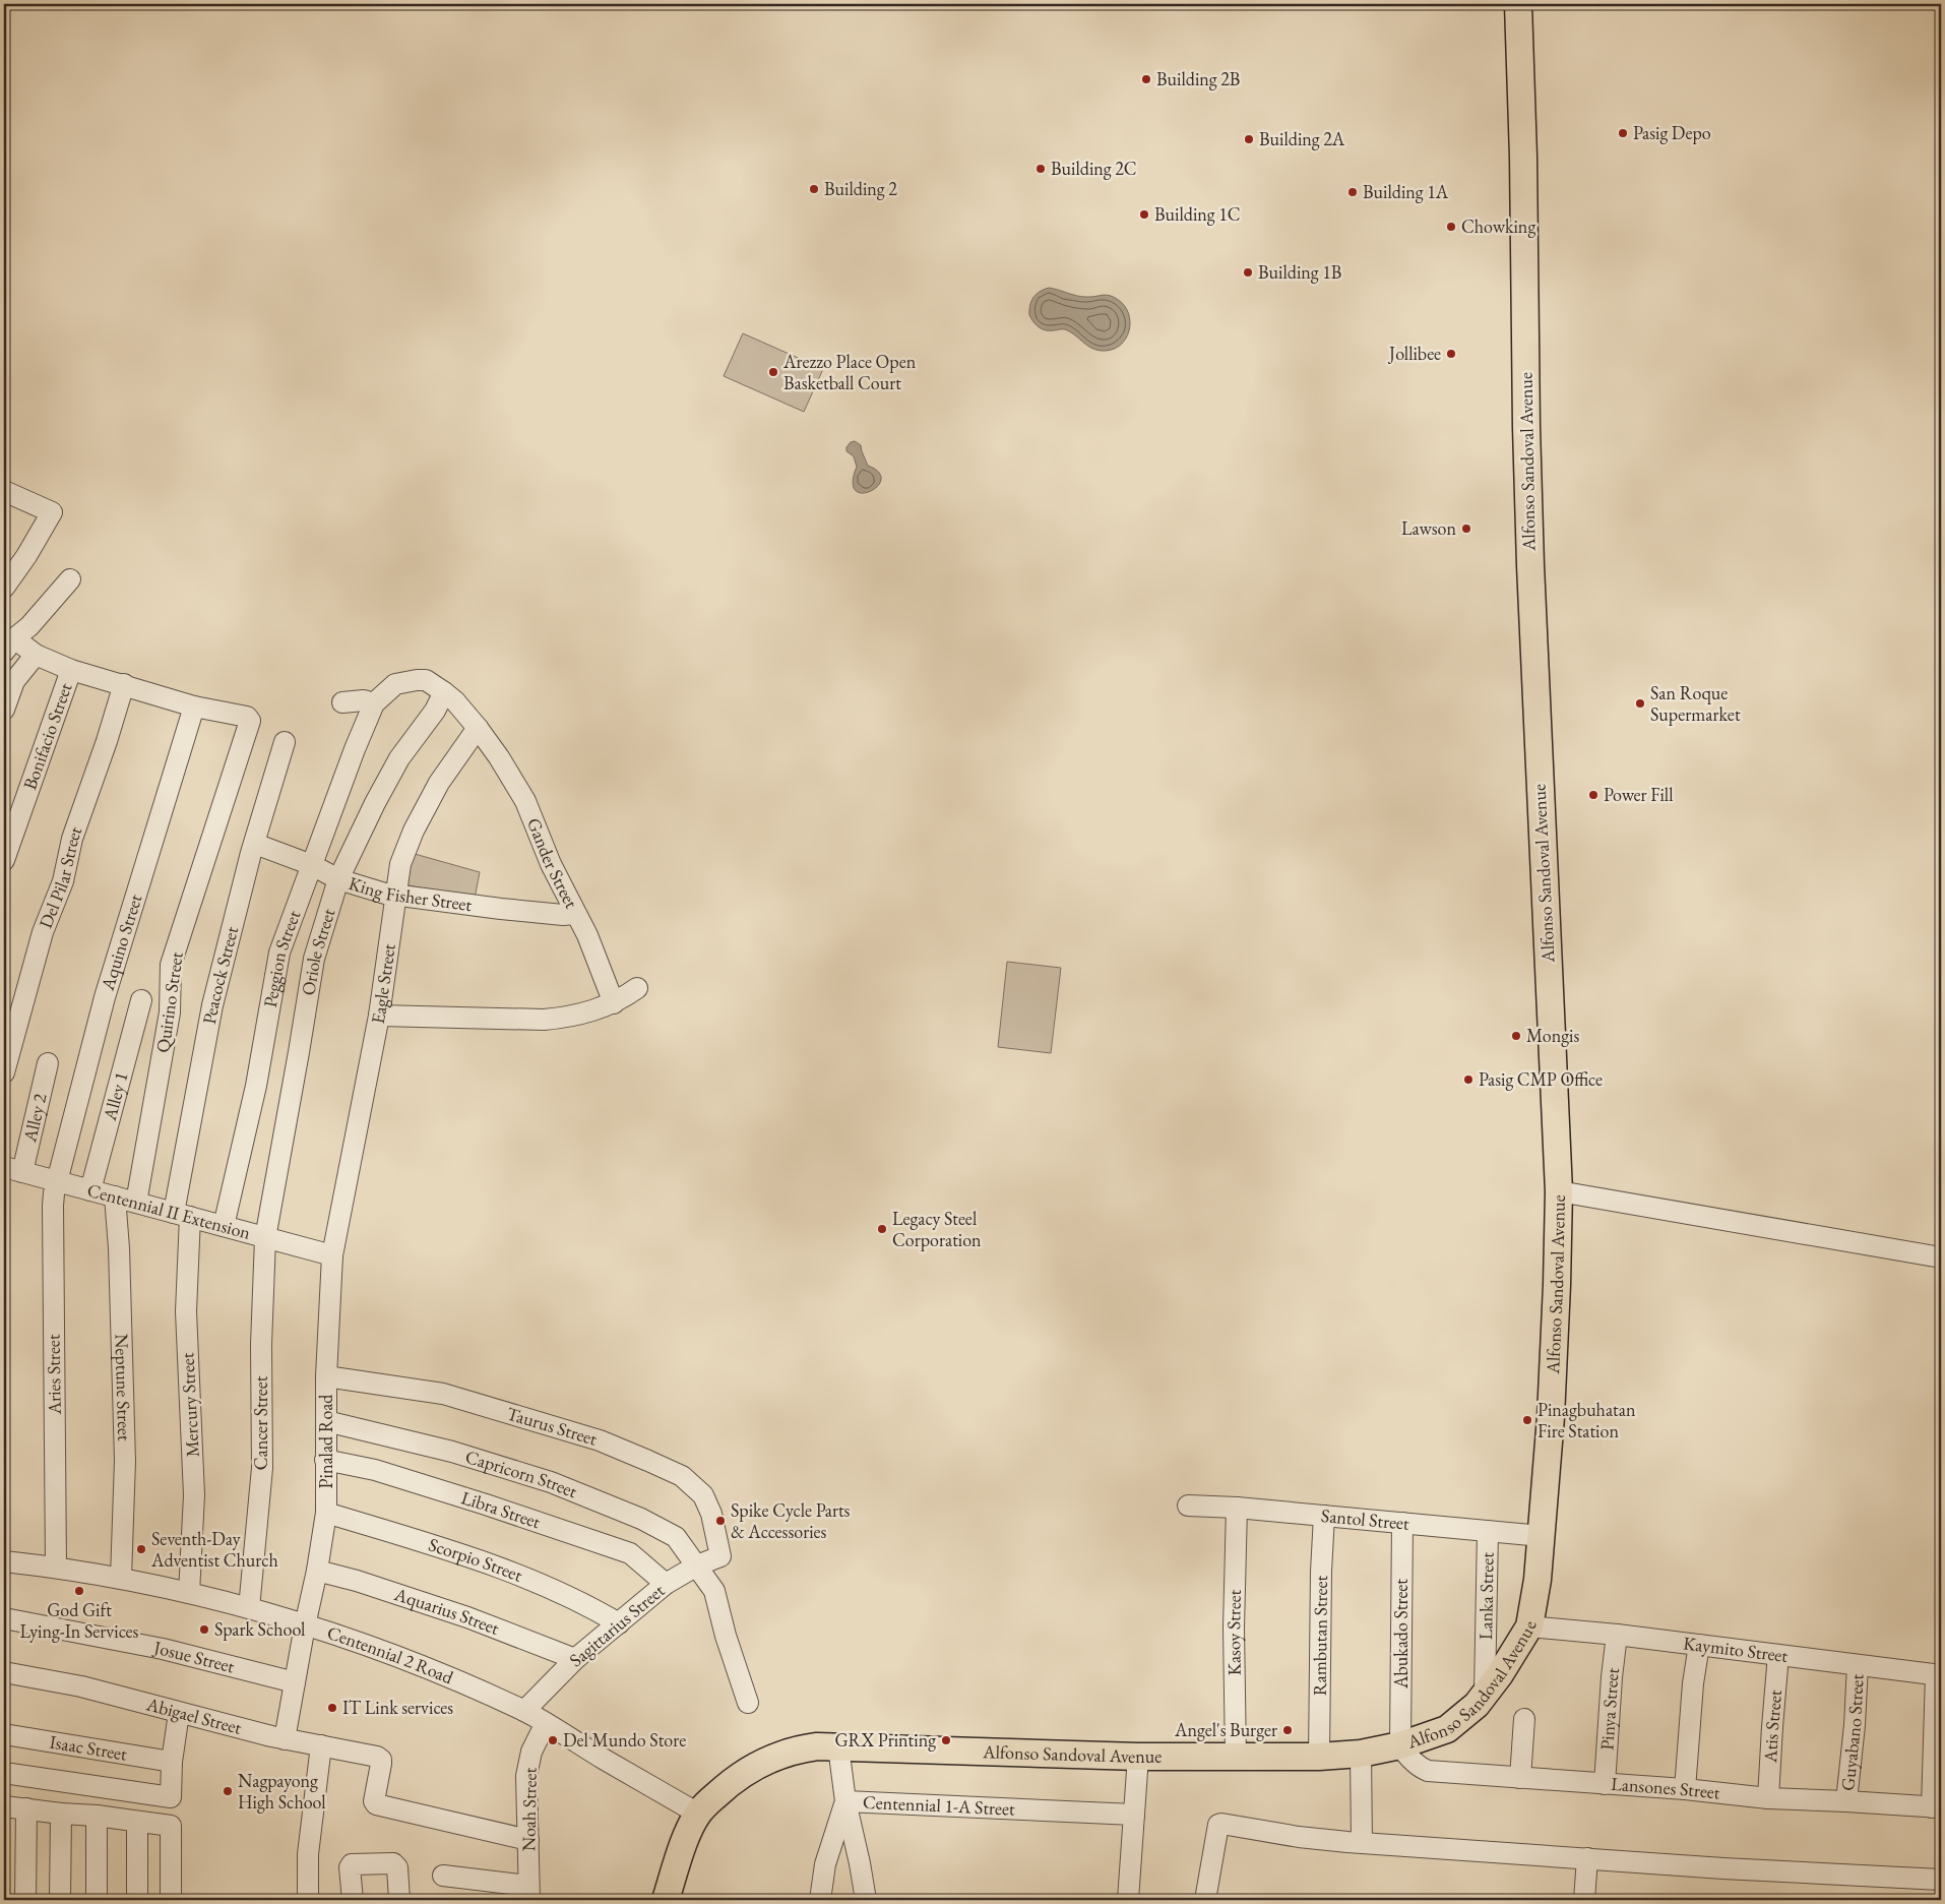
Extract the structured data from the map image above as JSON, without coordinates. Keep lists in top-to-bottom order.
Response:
{
  "streets": {
    "main road": ["Alfonso Sandoval Avenue"],
    "street": [
      "Bonifacio Street",
      "Gander Street",
      "Del Pilar Street",
      "King Fisher Street",
      "Aquino Street",
      "Oriole Street",
      "Peggion Street",
      "Peacock Street",
      "Eagle Street",
      "Quirino Street",
      "Alley 1",
      "Alley 2",
      "Centennial II Extension",
      "Aries Street",
      "Neptune Street",
      "Mercury Street",
      "Cancer Street",
      "Taurus Street",
      "Pinalad Road",
      "Capricorn Street",
      "Libra Street",
      "Santol Street",
      "Scorpio Street",
      "Lanka Street",
      "Aquarius Street",
      "Sagittarius Street",
      "Kasoy Street",
      "Abukado Street",
      "Rambutan Street",
      "Kaymito Street",
      "Centennial 2 Road",
      "Josue Street",
      "Pinya Street",
      "Abigael Street",
      "Atis Street",
      "Guyabano Street",
      "Isaac Street",
      "Lansones Street",
      "Centennial 1-A Street",
      "Noah Street"
    ]
  },
  "crossings": [
    ["Alfonso Sandoval Avenue", "Santol Street"],
    ["Alfonso Sandoval Avenue", "Lanka Street"],
    ["Alfonso Sandoval Avenue", "Kasoy Street"],
    ["Alfonso Sandoval Avenue", "Abukado Street"],
    ["Alfonso Sandoval Avenue", "Rambutan Street"],
    ["Alfonso Sandoval Avenue", "Kaymito Street"],
    ["Alfonso Sandoval Avenue", "Centennial 2 Road"],
    ["Alfonso Sandoval Avenue", "Lansones Street"],
    ["Gander Street", "King Fisher Street"],
    ["Gander Street", "Oriole Street"],
    ["Gander Street", "Peggion Street"],
    ["Gander Street", "Eagle Street"],
    ["King Fisher Street", "Oriole Street"],
    ["King Fisher Street", "Peggion Street"],
    ["King Fisher Street", "Peacock Street"],
    ["King Fisher Street", "Eagle Street"],
    ["Aquino Street", "Quirino Street"],
    ["Aquino Street", "Centennial II Extension"],
    ["Aquino Street", "Aries Street"],
    ["Oriole Street", "Centennial II Extension"],
    ["Oriole Street", "Cancer Street"],
    ["Peggion Street", "Centennial II Extension"],
    ["Peacock Street", "Centennial II Extension"],
    ["Peacock Street", "Mercury Street"],
    ["Eagle Street", "Centennial II Extension"],
    ["Eagle Street", "Pinalad Road"],
    ["Quirino Street", "Centennial II Extension"],
    ["Alley 1", "Centennial II Extension"],
    ["Alley 2", "Centennial II Extension"],
    ["Centennial II Extension", "Aries Street"],
    ["Centennial II Extension", "Neptune Street"],
    ["Centennial II Extension", "Mercury Street"],
    ["Centennial II Extension", "Cancer Street"],
    ["Centennial II Extension", "Pinalad Road"],
    ["Aries Street", "Centennial 2 Road"],
    ["Neptune Street", "Centennial 2 Road"],
    ["Mercury Street", "Centennial 2 Road"],
    ["Cancer Street", "Centennial 2 Road"],
    ["Taurus Street", "Pinalad Road"],
    ["Taurus Street", "Sagittarius Street"],
    ["Pinalad Road", "Capricorn Street"],
    ["Pinalad Road", "Libra Street"],
    ["Pinalad Road", "Scorpio Street"],
    ["Pinalad Road", "Aquarius Street"],
    ["Pinalad Road", "Centennial 2 Road"],
    ["Pinalad Road", "Josue Street"],
    ["Pinalad Road", "Abigael Street"],
    ["Capricorn Street", "Sagittarius Street"],
    ["Libra Street", "Sagittarius Street"],
    ["Santol Street", "Lanka Street"],
    ["Santol Street", "Kasoy Street"],
    ["Santol Street", "Abukado Street"],
    ["Santol Street", "Rambutan Street"],
    ["Scorpio Street", "Sagittarius Street"],
    ["Aquarius Street", "Sagittarius Street"],
    ["Sagittarius Street", "Centennial 2 Road"],
    ["Abukado Street", "Lansones Street"],
    ["Kaymito Street", "Pinya Street"],
    ["Kaymito Street", "Atis Street"],
    ["Kaymito Street", "Guyabano Street"],
    ["Centennial 2 Road", "Noah Street"],
    ["Pinya Street", "Lansones Street"],
    ["Abigael Street", "Noah Street"],
    ["Atis Street", "Lansones Street"],
    ["Guyabano Street", "Lansones Street"]
  ],
  "places": [
    "Building 2B",
    "Pasig Depo",
    "Building 2A",
    "Building 2C",
    "Building 2",
    "Building 1A",
    "Building 1C",
    "Chowking",
    "Building 1B",
    "Jollibee",
    "Arezzo Place Open Basketball Court",
    "Lawson",
    "San Roque Supermarket",
    "Power Fill",
    "Mongis",
    "Pasig CMP Office",
    "Legacy Steel Corporation",
    "Pinagbuhatan Fire Station",
    "Spike Cycle Parts & Accessories",
    "Seventh-Day Adventist Church",
    "God Gift Lying-In Services",
    "Spark School",
    "IT Link services",
    "Angel's Burger",
    "Del Mundo Store",
    "GRX Printing",
    "Nagpayong High School"
  ]
}
